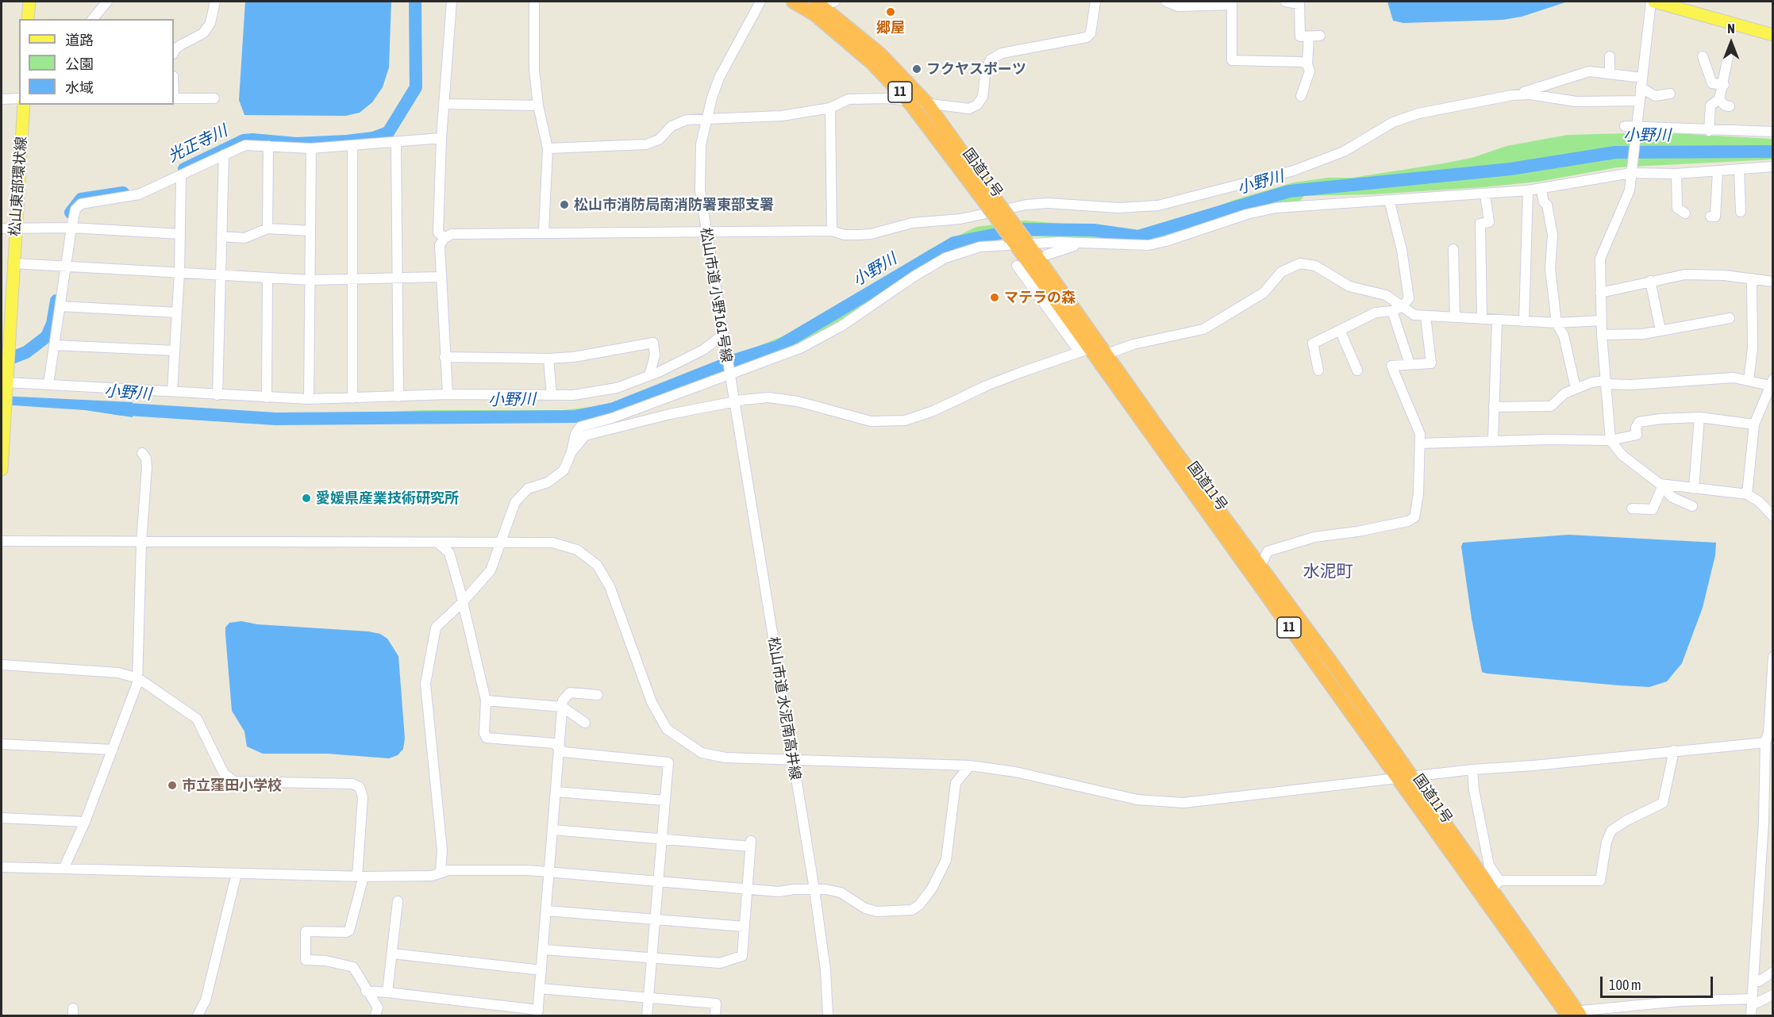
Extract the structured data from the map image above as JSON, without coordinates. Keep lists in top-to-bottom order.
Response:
{
  "streets": {
    "highway": ["11", "国道11号"],
    "main road": ["松山東部環状線"],
    "street": ["松山市道 小野161号線", "松山市道 水泥南高井線"]
  },
  "crossings": [
    ["松山市道 小野161号線", "松山市道 水泥南高井線"]
  ],
  "districts": ["水泥町"],
  "water": ["小野川", "光正寺川"],
  "places": [
    "郷屋",
    "フクヤスポーツ",
    "松山市消防局南消防署東部支署",
    "マテラの森",
    "愛媛県産業技術研究所",
    "市立窪田小学校"
  ],
  "legend": ["道路", "公園", "水域"],
  "scale_bar": "100 m",
  "north": "top"
}
